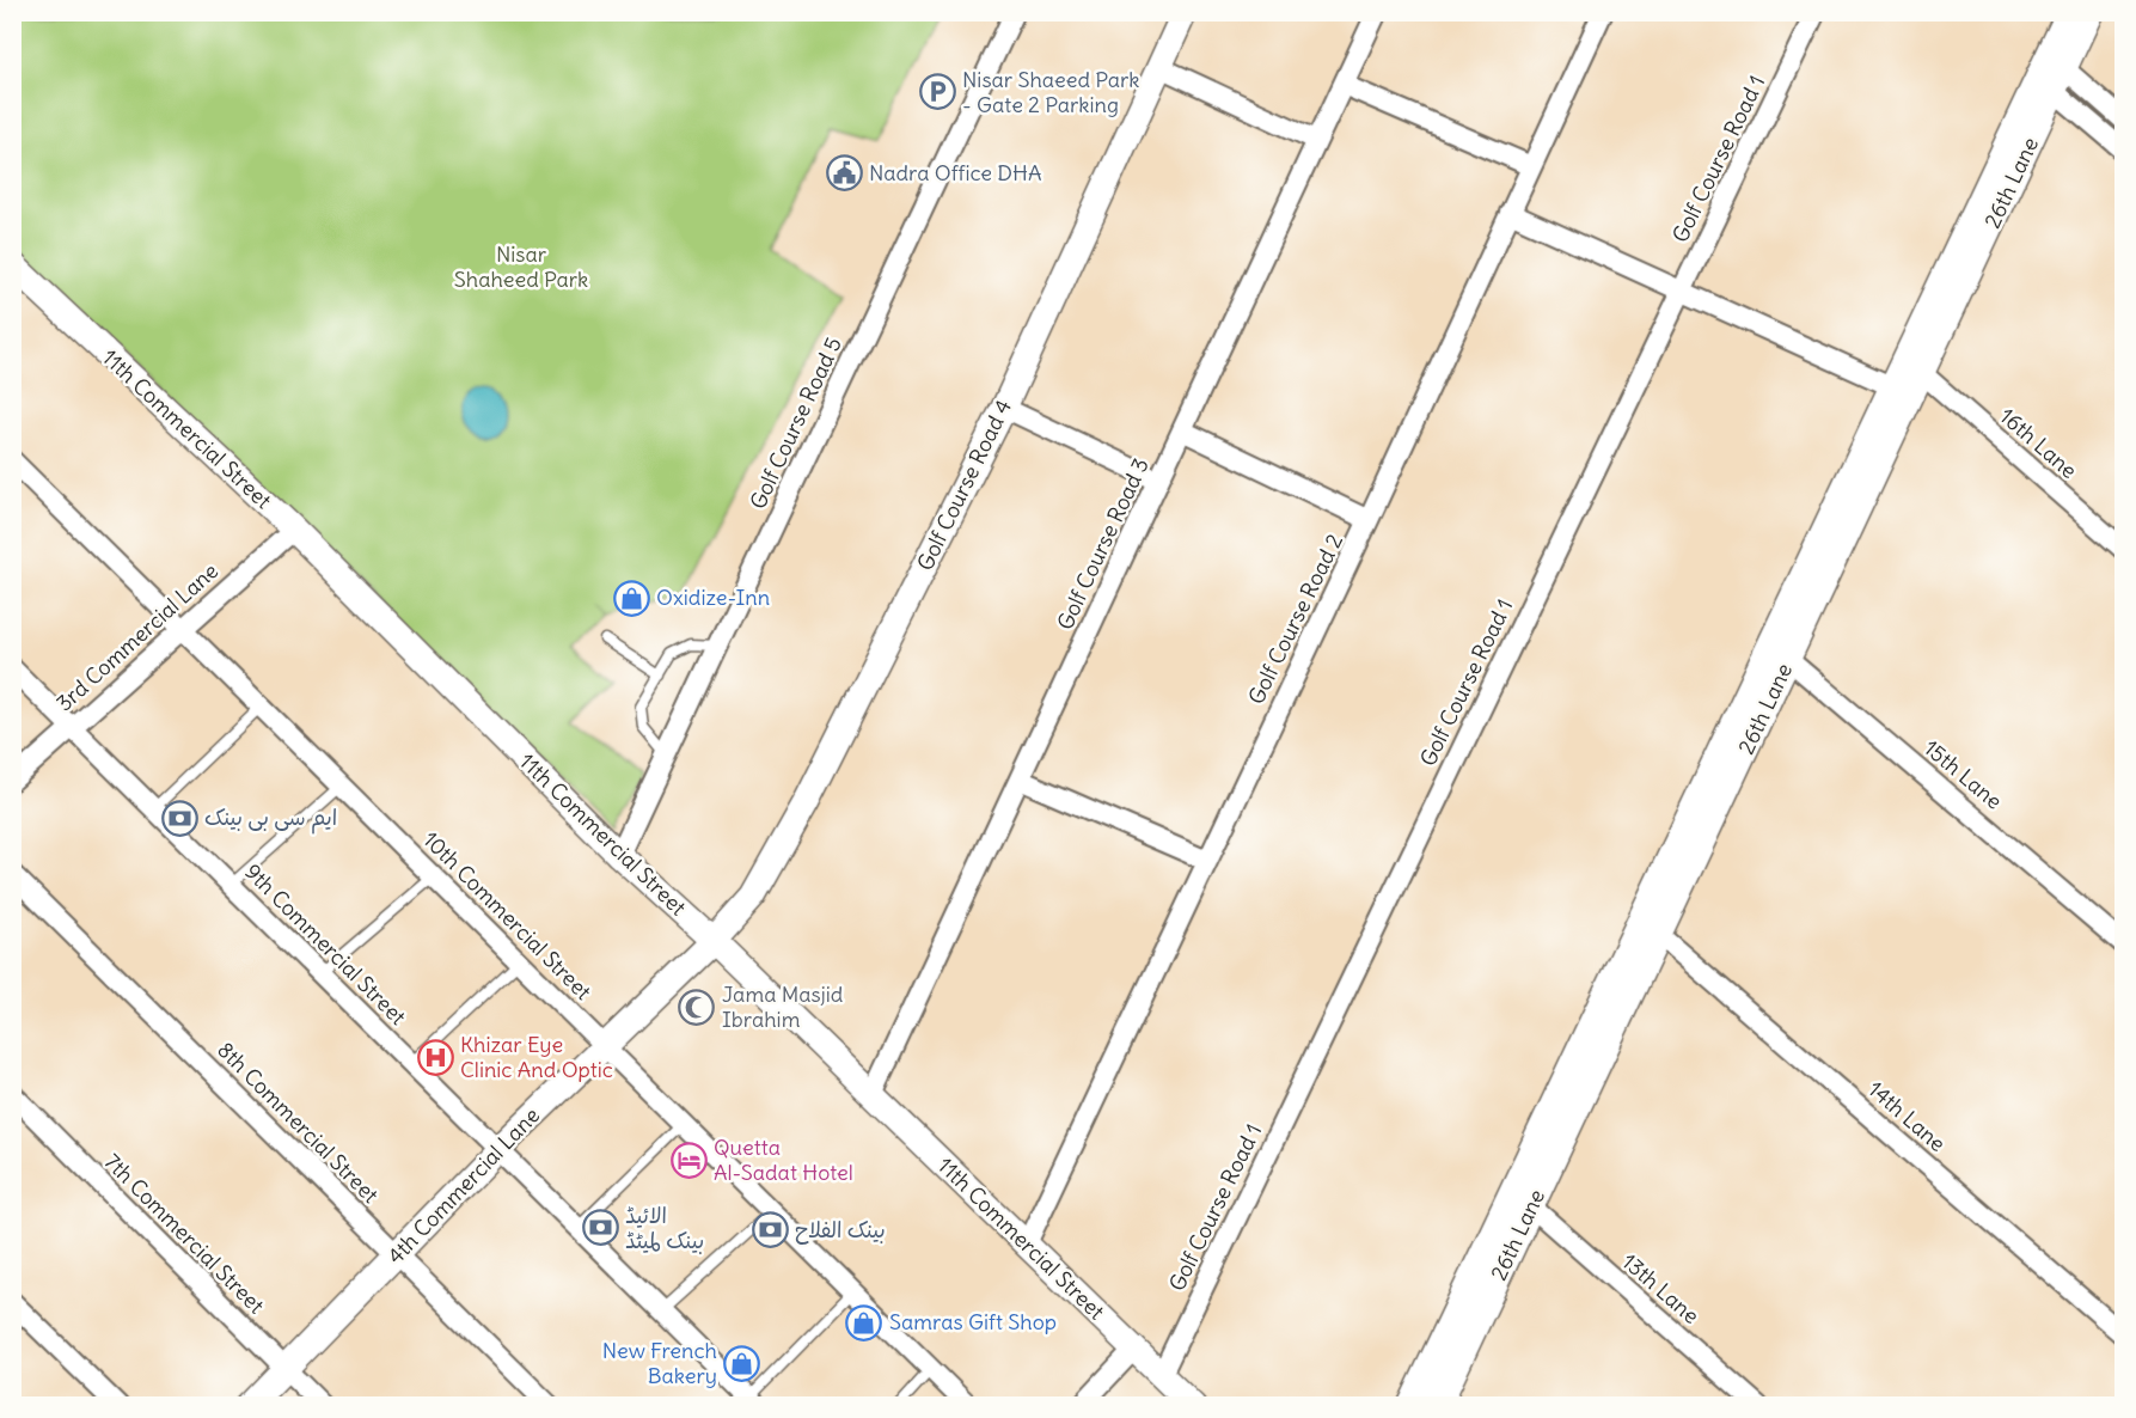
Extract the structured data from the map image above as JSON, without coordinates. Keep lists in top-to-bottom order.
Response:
{
  "streets": {
    "street": [
      "Golf Course Road 1",
      "26th Lane",
      "Golf Course Road 5",
      "11th Commercial Street",
      "16th Lane",
      "Golf Course Road 4",
      "Golf Course Road 3",
      "Golf Course Road 2",
      "3rd Commercial Lane",
      "15th Lane",
      "10th Commercial Street",
      "9th Commercial Street",
      "14th Lane",
      "8th Commercial Street",
      "4th Commercial Lane",
      "7th Commercial Street",
      "13th Lane"
    ]
  },
  "crossings": [
    ["Golf Course Road 1", "11th Commercial Street"],
    ["26th Lane", "16th Lane"],
    ["26th Lane", "15th Lane"],
    ["26th Lane", "14th Lane"],
    ["26th Lane", "13th Lane"],
    ["Golf Course Road 5", "11th Commercial Street"],
    ["11th Commercial Street", "Golf Course Road 4"],
    ["11th Commercial Street", "Golf Course Road 3"],
    ["11th Commercial Street", "Golf Course Road 2"],
    ["11th Commercial Street", "3rd Commercial Lane"],
    ["11th Commercial Street", "4th Commercial Lane"],
    ["Golf Course Road 4", "4th Commercial Lane"],
    ["3rd Commercial Lane", "10th Commercial Street"],
    ["3rd Commercial Lane", "9th Commercial Street"],
    ["10th Commercial Street", "4th Commercial Lane"],
    ["9th Commercial Street", "4th Commercial Lane"],
    ["8th Commercial Street", "4th Commercial Lane"],
    ["4th Commercial Lane", "7th Commercial Street"]
  ],
  "parks": ["Nisar Shaheed Park"],
  "places": {
    "parking": ["Nisar Shaeed Park - Gate 2 Parking"],
    "public building": ["Nadra Office DHA"],
    "shop": ["Oxidize-Inn", "Samras Gift Shop", "New French Bakery"],
    "bank": ["ایم سی بی بینک", "الائیڈ بینک لمیٹڈ", "بینک الفلاح"],
    "mosque": ["Jama Masjid Ibrahim"],
    "hospital": ["Khizar Eye Clinic And Optic"],
    "hotel": ["Quetta Al-Sadat Hotel"]
  }
}
